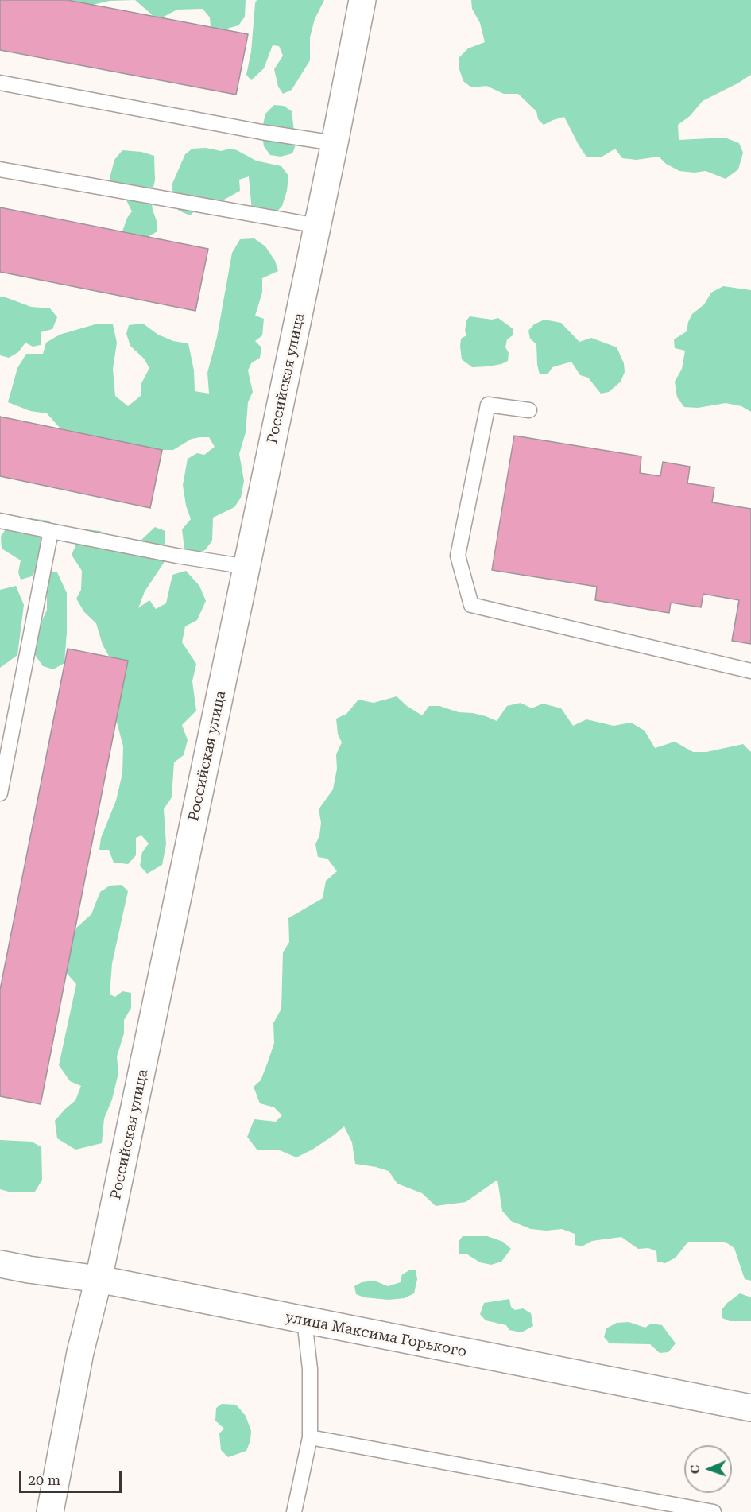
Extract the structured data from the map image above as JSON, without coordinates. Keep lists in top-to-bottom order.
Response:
{
  "streets": {
    "main road": ["Российская улица", "улица Максима Горького"]
  },
  "crossings": [
    ["Российская улица", "улица Максима Горького"]
  ],
  "scale_bar": "20 m",
  "north": "left"
}
